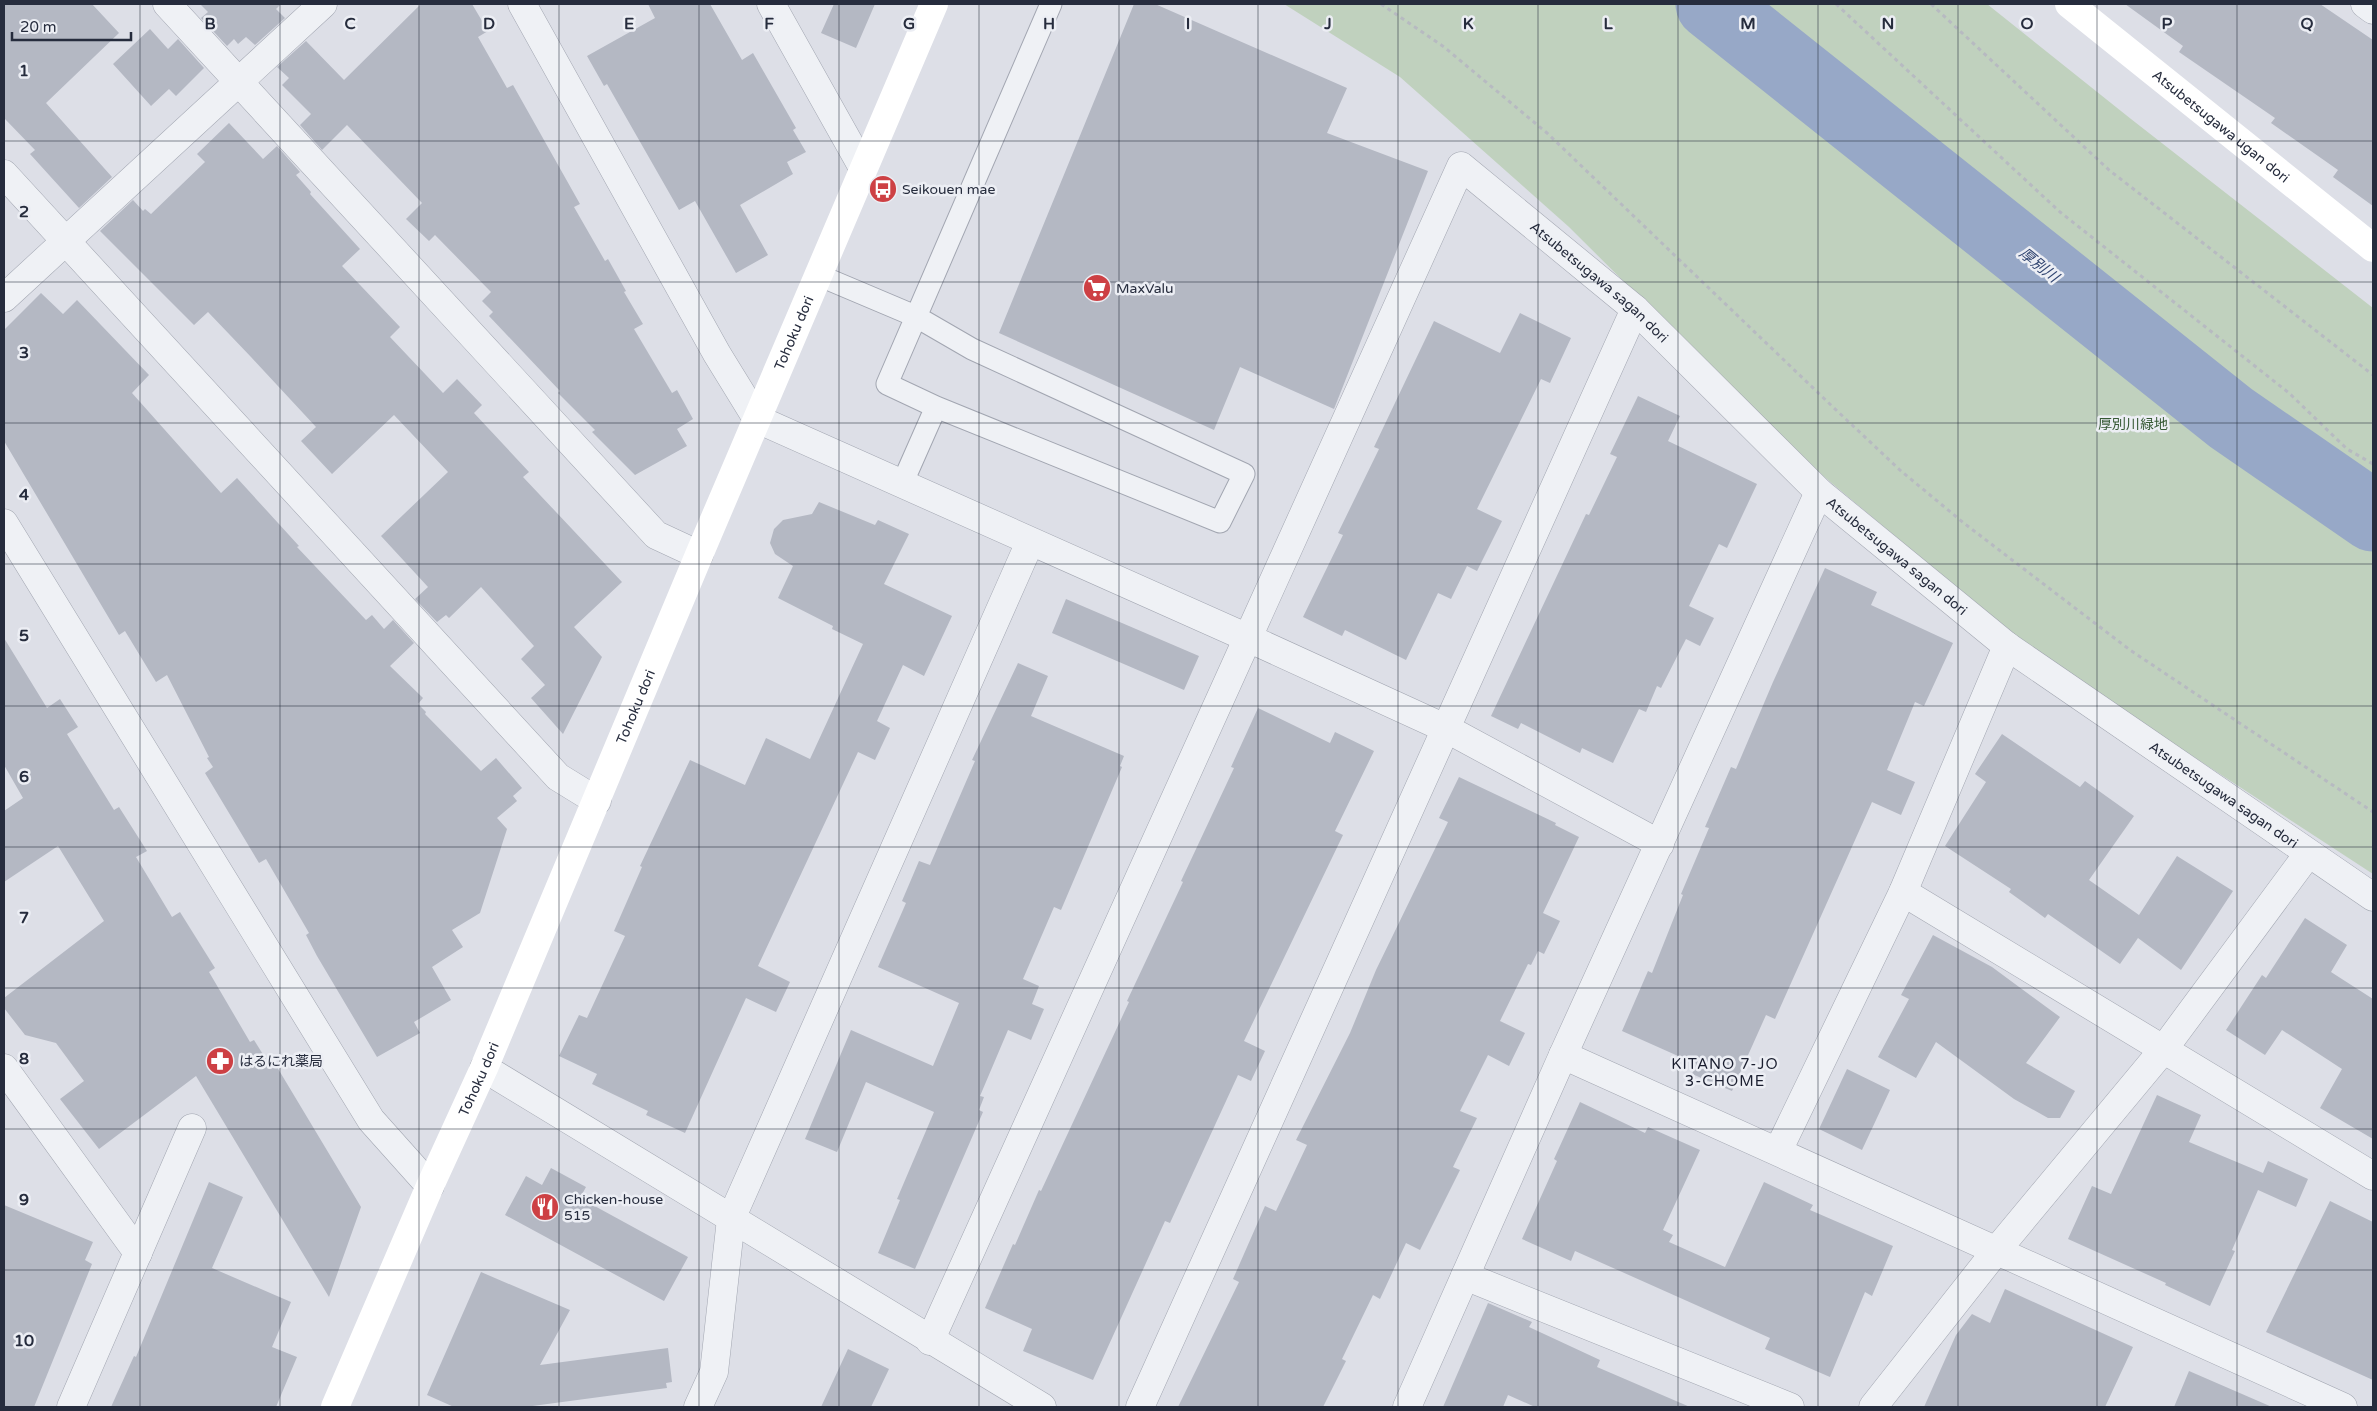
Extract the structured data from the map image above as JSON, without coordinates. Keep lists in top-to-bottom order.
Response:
{
  "streets": {
    "street": ["Atsubetsugawa ugan dori", "Atsubetsugawa sagan dori", "Tohoku dori"]
  },
  "districts": ["KITANO 7-JO 3-CHOME"],
  "water": ["厚別川"],
  "parks": ["厚別川緑地"],
  "places": {
    "bus stop": ["Seikouen mae"],
    "supermarket": ["MaxValu"],
    "pharmacy": ["はるにれ薬局"],
    "restaurant": ["Chicken-house 515"]
  },
  "scale_bar": "20 m",
  "grid": {
    "columns": [
      "B",
      "C",
      "D",
      "E",
      "F",
      "G",
      "H",
      "I",
      "J",
      "K",
      "L",
      "M",
      "N",
      "O",
      "P",
      "Q"
    ],
    "rows": [
      "1",
      "2",
      "3",
      "4",
      "5",
      "6",
      "7",
      "8",
      "9",
      "10"
    ]
  }
}
